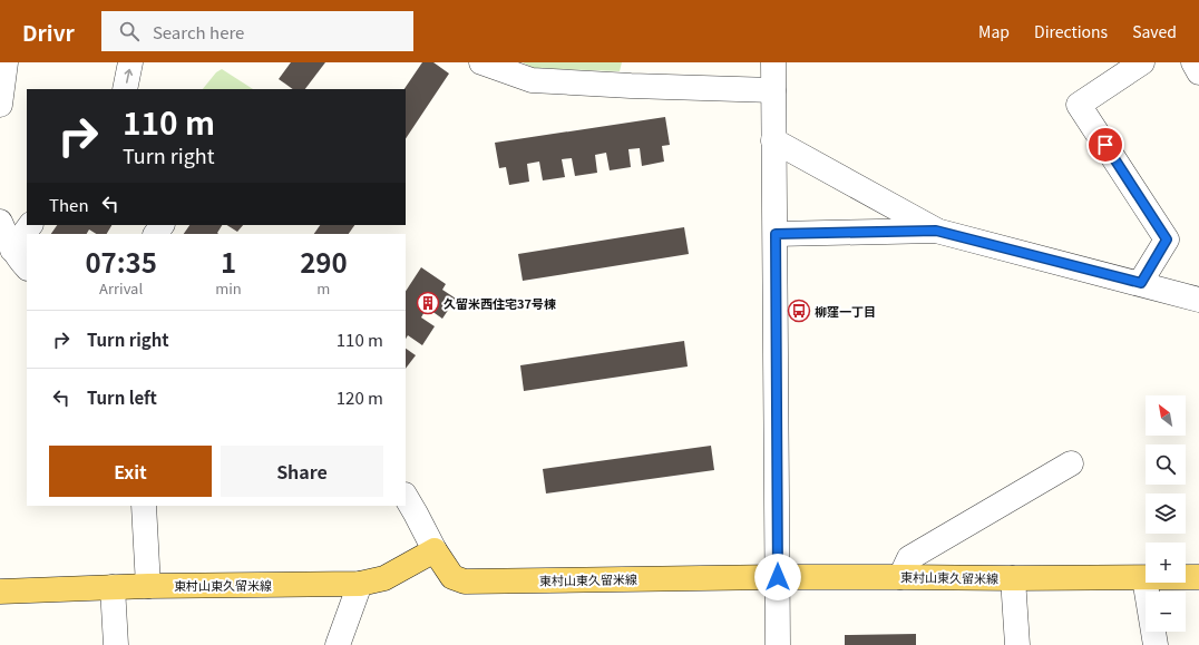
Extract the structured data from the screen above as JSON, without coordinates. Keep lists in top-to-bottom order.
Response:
{
  "streets": {
    "main road": ["東村山東久留米線"]
  },
  "places": {
    "building": ["久留米西住宅37号棟"],
    "bus stop": ["柳窪一丁目"]
  },
  "north": "top left",
  "page": {
    "header": "Drivr",
    "search": "Search here",
    "nav": ["Map", "Directions", "Saved"],
    "turn": ["110 m", "Turn right"],
    "then": "Then",
    "eta": [
      "07:35",
      "Arrival",
      "1",
      "min",
      "290",
      "m"
    ],
    "list": [
      {
        "name": "Turn right",
        "value": "110 m"
      },
      {
        "name": "Turn left",
        "value": "120 m"
      }
    ],
    "map_buttons": ["+", "−"],
    "buttons": ["Exit", "Share"]
  }
}
